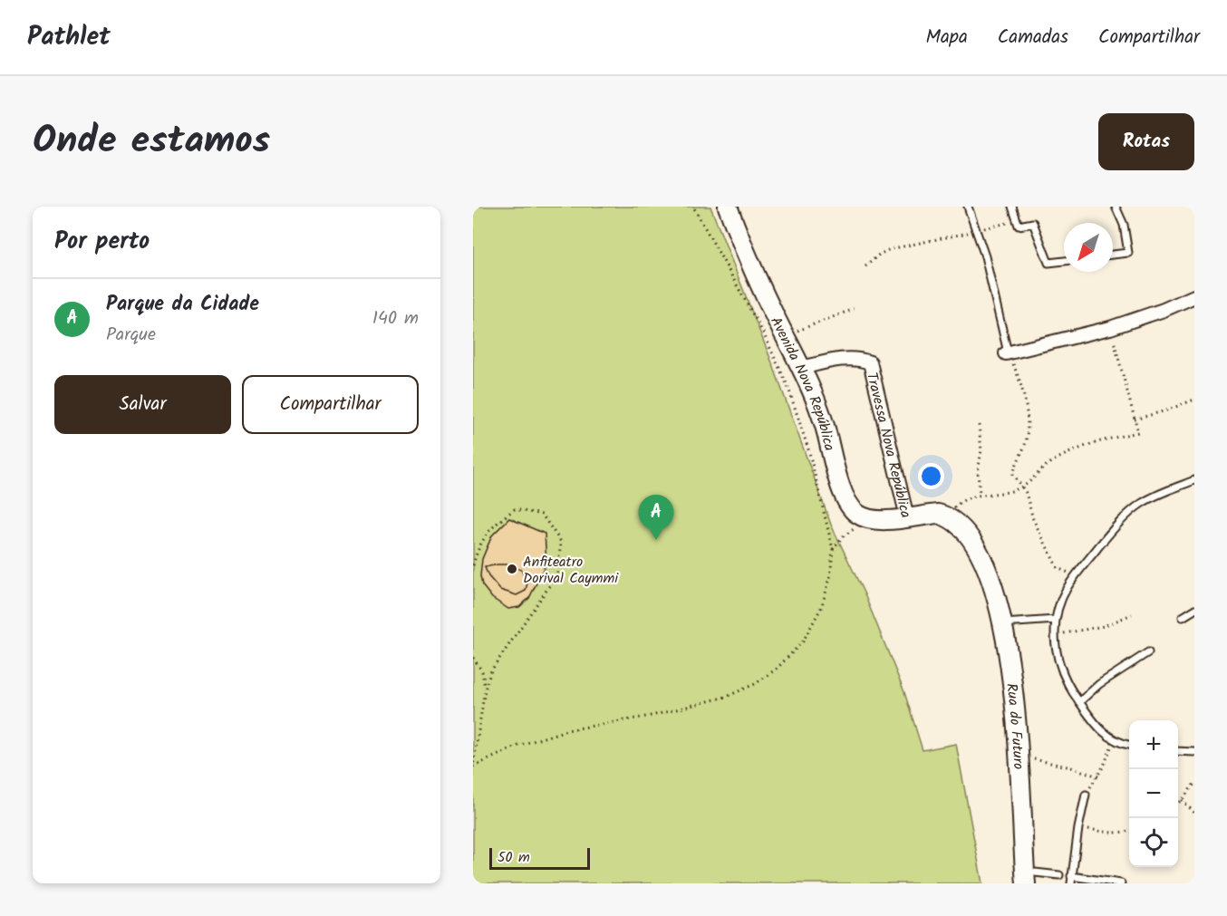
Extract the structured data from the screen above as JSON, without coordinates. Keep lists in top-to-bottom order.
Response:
{
  "streets": {
    "street": ["Avenida Nova República", "Travessa Nova República", "Rua do Futuro"]
  },
  "crossings": [
    ["Avenida Nova República", "Travessa Nova República"],
    ["Travessa Nova República", "Rua do Futuro"]
  ],
  "places": ["Anfiteatro Dorival Caymmi"],
  "scale_bar": "50 m",
  "north": "bottom left",
  "page": {
    "header": "Pathlet",
    "nav": ["Mapa", "Camadas", "Compartilhar"],
    "title": "Onde estamos",
    "buttons": [
      "Rotas",
      ["Salvar", "Compartilhar"]
    ],
    "heading": "Por perto",
    "list": [
      {
        "mark": "A",
        "name": "Parque da Cidade",
        "note": "Parque",
        "value": "140 m"
      }
    ],
    "pins": "A",
    "map_buttons": ["+", "−"],
    "scale": "50 m"
  }
}
